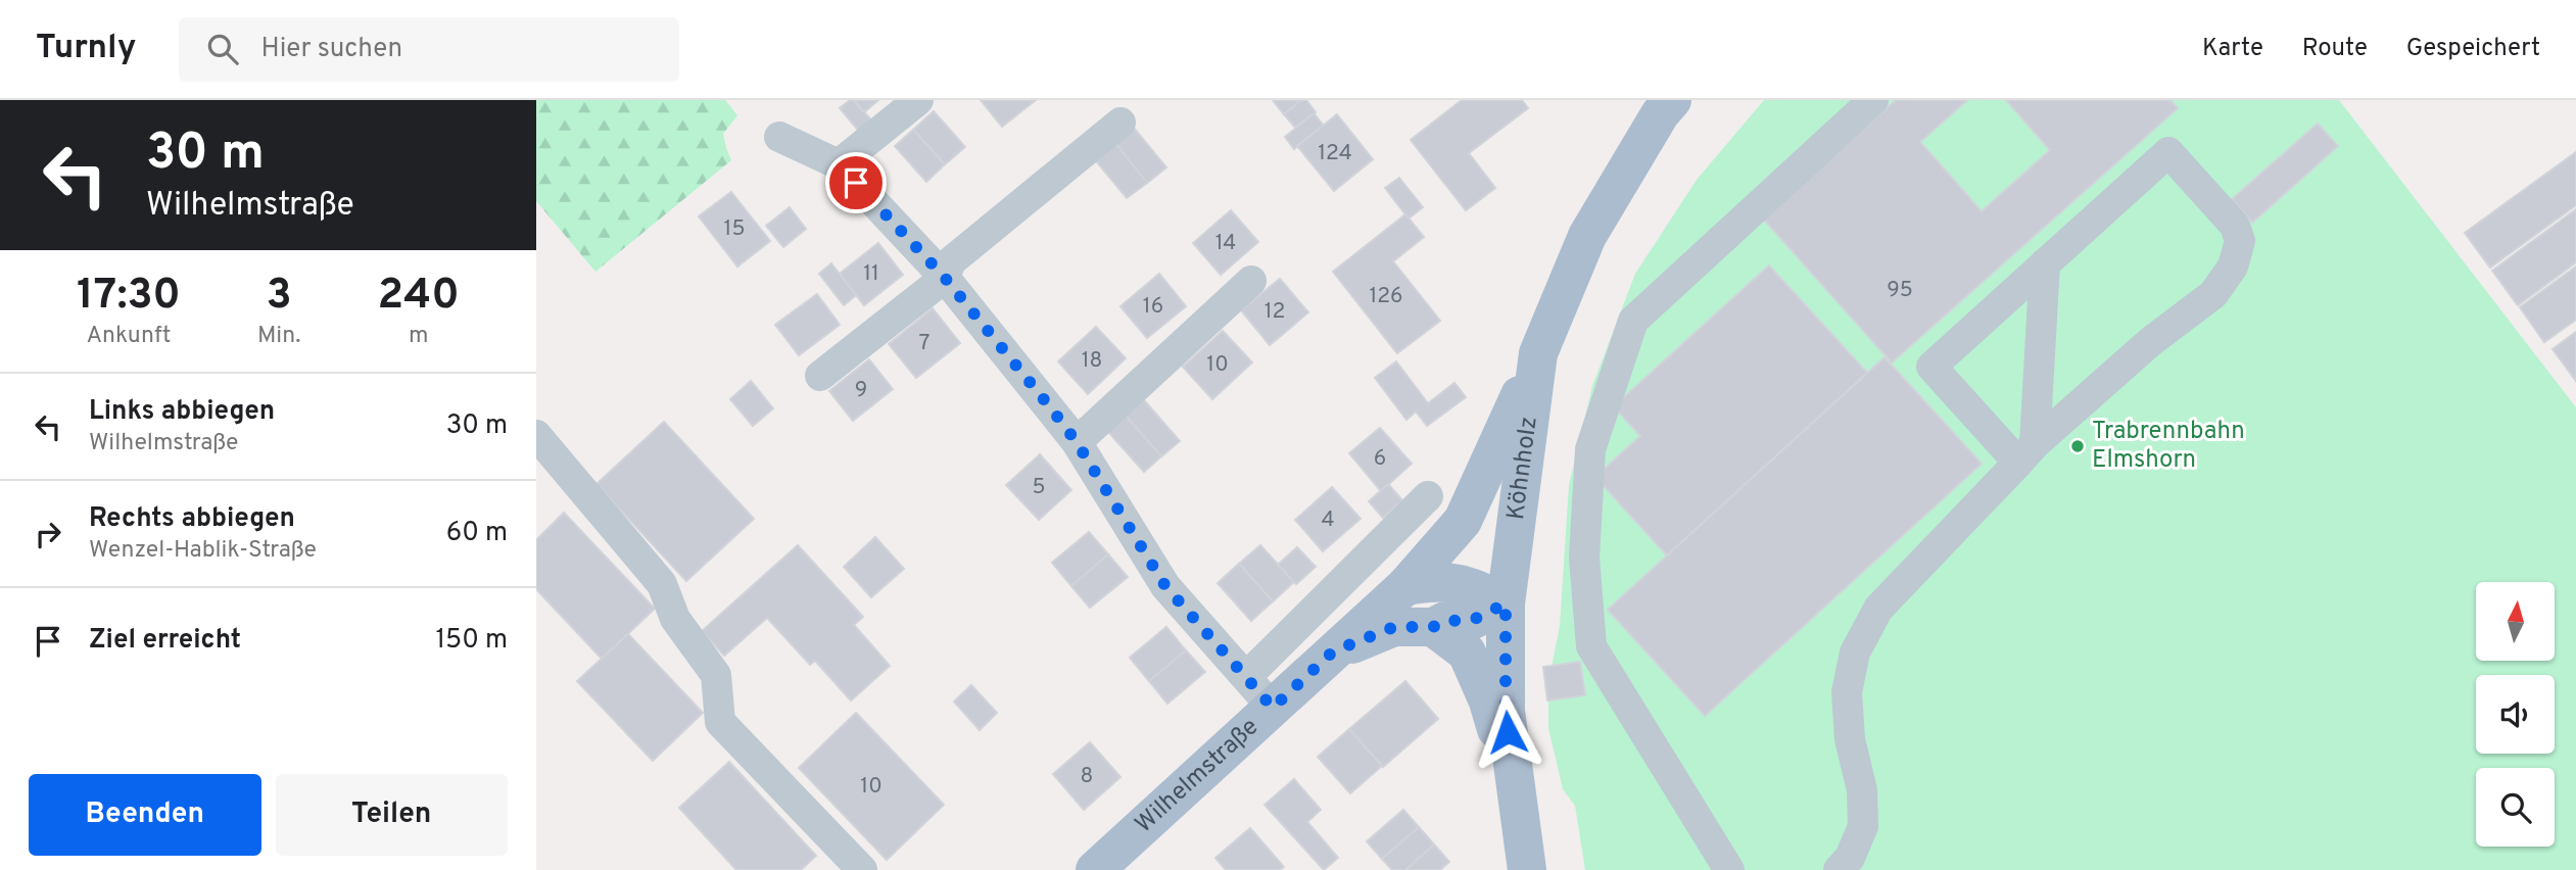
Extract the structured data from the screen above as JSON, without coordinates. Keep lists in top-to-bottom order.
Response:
{
  "streets": {
    "main road": ["Köhnholz", "Wilhelmstraße"]
  },
  "crossings": [
    ["Köhnholz", "Wilhelmstraße"]
  ],
  "places": ["Trabrennbahn Elmshorn"],
  "house_numbers": [
    "124",
    "15",
    "14",
    "11",
    "95",
    "126",
    "16",
    "12",
    "7",
    "18",
    "10",
    "9",
    "6",
    "5",
    "4",
    "8",
    "10"
  ],
  "north": "top",
  "page": {
    "header": "Turnly",
    "search": "Hier suchen",
    "nav": ["Karte", "Route", "Gespeichert"],
    "turn": ["30 m", "Wilhelmstraße"],
    "eta": [
      "17:30",
      "Ankunft",
      "3",
      "Min.",
      "240",
      "m"
    ],
    "list": [
      {
        "name": "Links abbiegen",
        "note": "Wilhelmstraße",
        "value": "30 m"
      },
      {
        "name": "Rechts abbiegen",
        "note": "Wenzel-Hablik-Straße",
        "value": "60 m"
      },
      {
        "name": "Ziel erreicht",
        "value": "150 m"
      }
    ],
    "buttons": ["Beenden", "Teilen"]
  }
}
